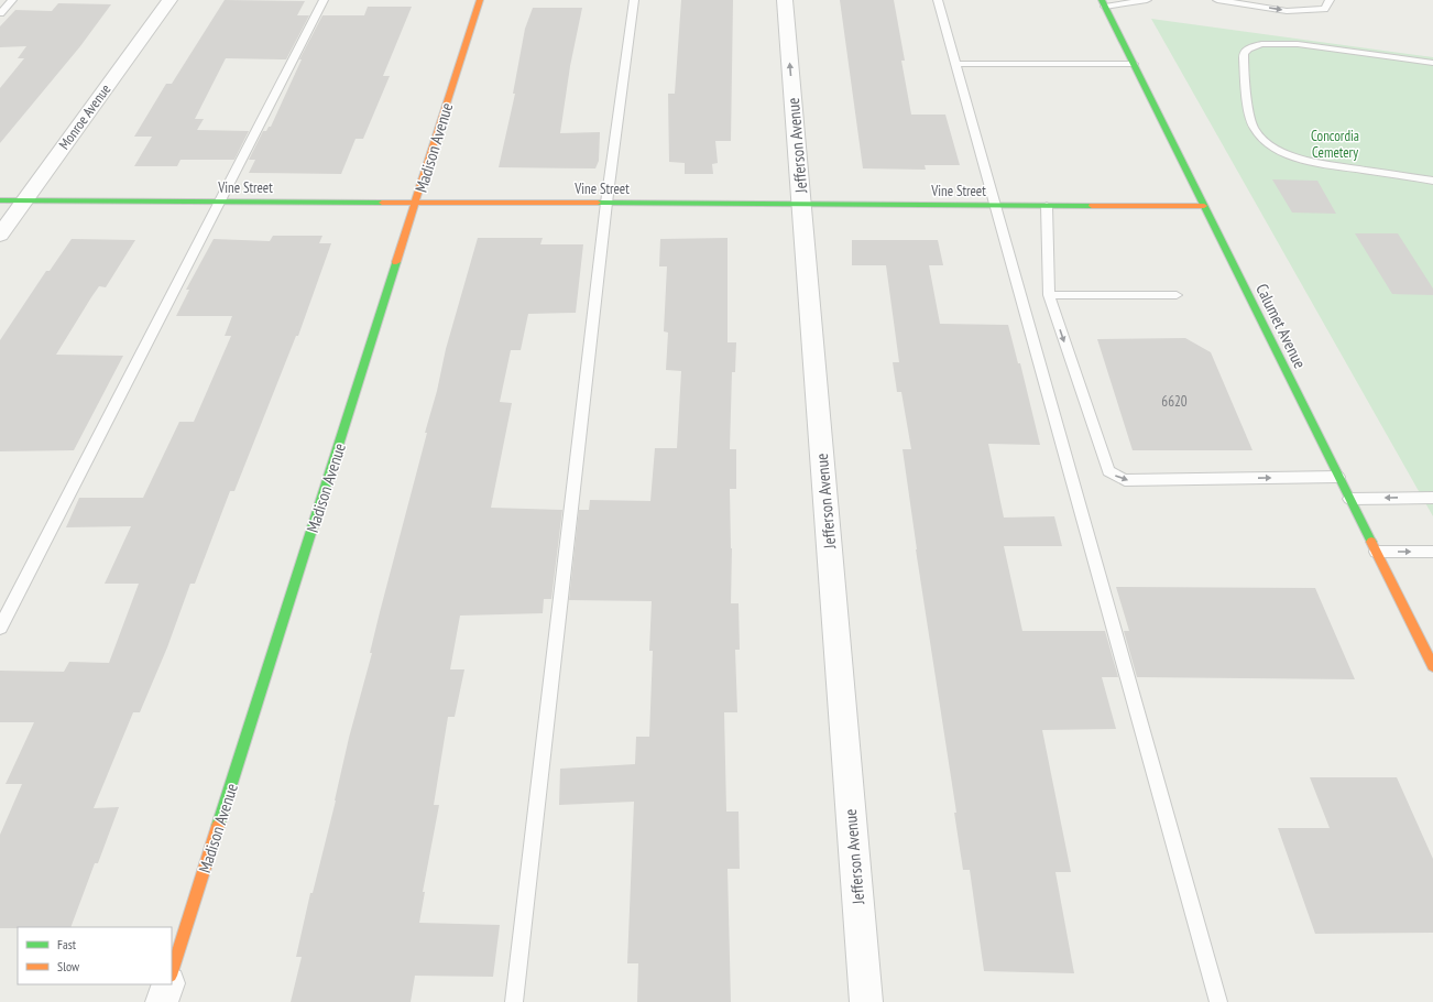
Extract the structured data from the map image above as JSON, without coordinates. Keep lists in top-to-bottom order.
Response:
{
  "streets": {
    "street": [
      "Monroe Avenue",
      "Jefferson Avenue",
      "Madison Avenue",
      "Vine Street",
      "Calumet Avenue"
    ]
  },
  "crossings": [
    ["Monroe Avenue", "Vine Street"],
    ["Jefferson Avenue", "Vine Street"],
    ["Madison Avenue", "Vine Street"],
    ["Vine Street", "Calumet Avenue"]
  ],
  "parks": ["Concordia Cemetery"],
  "house_numbers": ["6620"],
  "legend": ["Fast", "Slow"]
}
